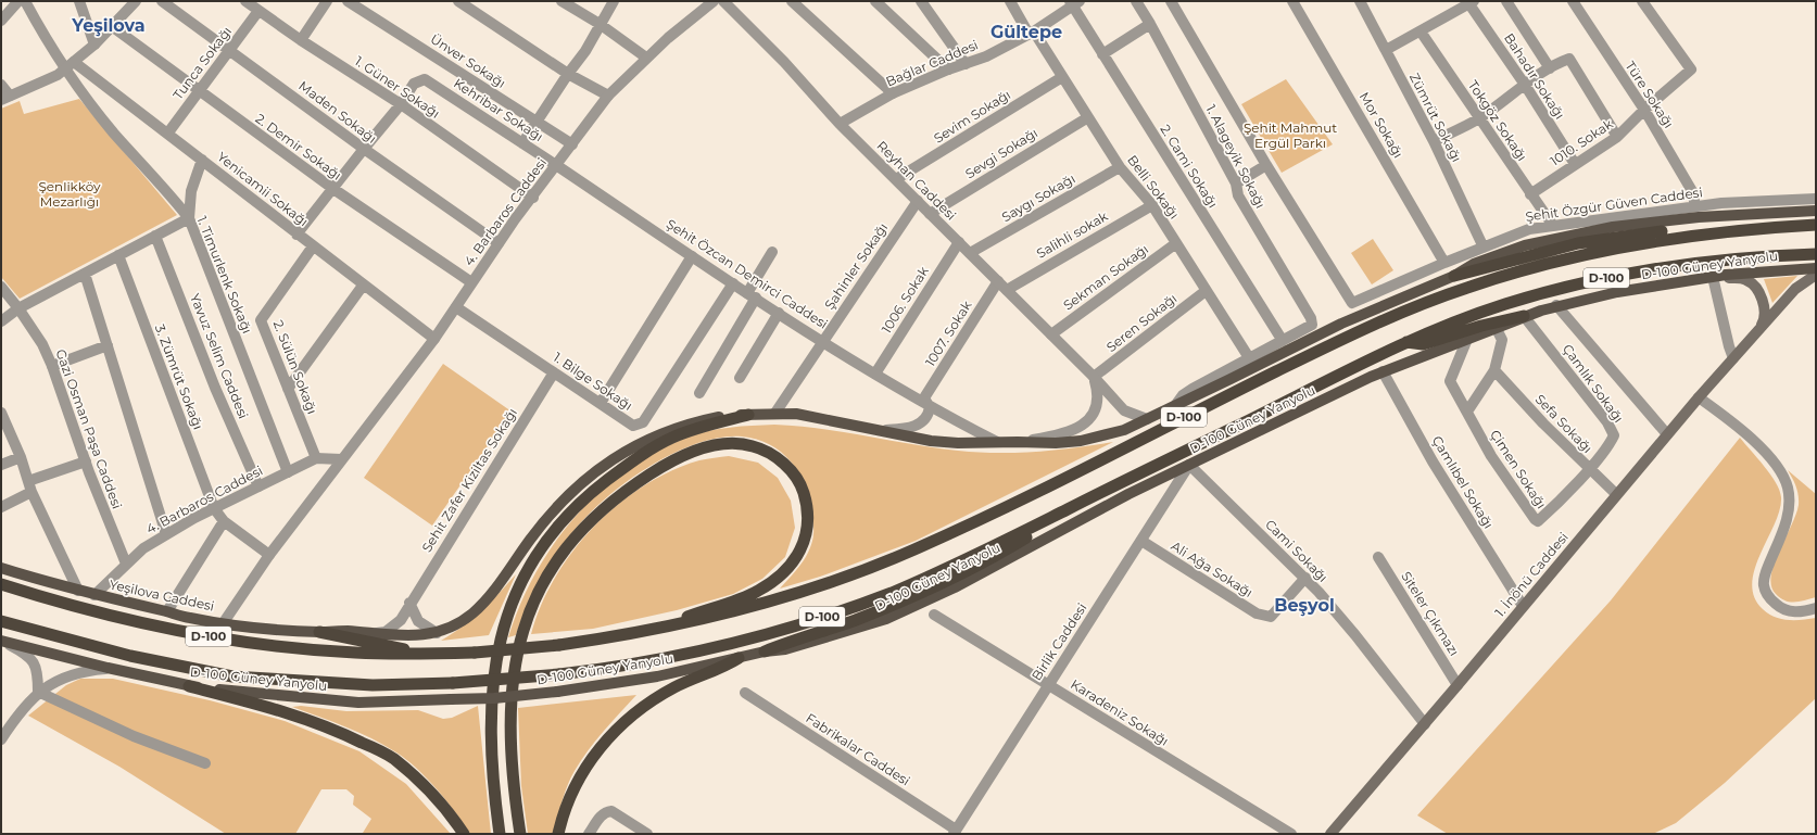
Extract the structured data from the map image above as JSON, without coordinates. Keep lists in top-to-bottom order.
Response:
{
  "streets": {
    "highway": ["D-100"],
    "main road": ["D-100 Güney Yanyolu", "1. İnönü Caddesi", "Yeşilova Caddesi"],
    "street": [
      "Ünver Sokağı",
      "Tunca Sokağı",
      "Bağlar Caddesi",
      "Bahadır Sokağı",
      "1. Güner Sokağı",
      "Türe Sokağı",
      "Kehribar Sokağı",
      "Maden Sokağı",
      "Sevim Sokağı",
      "Zümrüt Sokağı",
      "Tokgöz Sokağı",
      "Mor Sokağı",
      "1010. Sokak",
      "2. Demir Sokağı",
      "Sevgi Sokağı",
      "1. Alageyik Sokağı",
      "2. Cami Sokağı",
      "Reyhan Caddesi",
      "Belli Sokağı",
      "Yenicamii Sokağı",
      "Saygı Sokağı",
      "Şehit Özgür Güven Caddesi",
      "4. Barbaros Caddesi",
      "Salihli sokak",
      "Şahinler Sokağı",
      "Şehit Özcan Demirci Caddesi",
      "1. Timurlenk Sokağı",
      "Sekman Sokağı",
      "1006. Sokak",
      "Seren Sokağı",
      "1007. Sokak",
      "Yavuz Selim Caddesi",
      "2. Sülün Sokağı",
      "3. Zümrüt Sokağı",
      "1. Bilge Sokağı",
      "Çamlık Sokağı",
      "Sefa Sokağı",
      "Gazi Osman Paşa Caddesi",
      "Çimen Sokağı",
      "Sehit Zafer Kiziltas Sokağı",
      "Çamlıbel Sokağı",
      "Cami Sokağı",
      "Ali Ağa Sokağı",
      "Siteler Çıkmazı",
      "Birlik Caddesi",
      "Karadeniz Sokağı",
      "Fabrikalar Caddesi"
    ]
  },
  "crossings": [
    ["Ünver Sokağı", "4. Barbaros Caddesi"],
    ["Tunca Sokağı", "1. Güner Sokağı"],
    ["Tunca Sokağı", "Maden Sokağı"],
    ["Tunca Sokağı", "2. Demir Sokağı"],
    ["Tunca Sokağı", "Yenicamii Sokağı"],
    ["Bağlar Caddesi", "2. Cami Sokağı"],
    ["Bağlar Caddesi", "Reyhan Caddesi"],
    ["Bağlar Caddesi", "Belli Sokağı"],
    ["Bahadır Sokağı", "1010. Sokak"],
    ["1. Güner Sokağı", "Kehribar Sokağı"],
    ["1. Güner Sokağı", "4. Barbaros Caddesi"],
    ["Türe Sokağı", "1010. Sokak"],
    ["Türe Sokağı", "Şehit Özgür Güven Caddesi"],
    ["Kehribar Sokağı", "4. Barbaros Caddesi"],
    ["Kehribar Sokağı", "Şehit Özcan Demirci Caddesi"],
    ["Maden Sokağı", "4. Barbaros Caddesi"],
    ["Sevim Sokağı", "Reyhan Caddesi"],
    ["Sevim Sokağı", "Belli Sokağı"],
    ["Zümrüt Sokağı", "Şehit Özgür Güven Caddesi"],
    ["Tokgöz Sokağı", "1010. Sokak"],
    ["Tokgöz Sokağı", "Şehit Özgür Güven Caddesi"],
    ["Mor Sokağı", "Şehit Özgür Güven Caddesi"],
    ["2. Demir Sokağı", "4. Barbaros Caddesi"],
    ["Sevgi Sokağı", "Reyhan Caddesi"],
    ["Sevgi Sokağı", "Belli Sokağı"],
    ["1. Alageyik Sokağı", "2. Cami Sokağı"],
    ["Reyhan Caddesi", "Saygı Sokağı"],
    ["Reyhan Caddesi", "Salihli sokak"],
    ["Reyhan Caddesi", "Şahinler Sokağı"],
    ["Reyhan Caddesi", "Sekman Sokağı"],
    ["Reyhan Caddesi", "1006. Sokak"],
    ["Reyhan Caddesi", "Seren Sokağı"],
    ["Reyhan Caddesi", "1007. Sokak"],
    ["Reyhan Caddesi", "Yeşilova Caddesi"],
    ["Belli Sokağı", "Saygı Sokağı"],
    ["Belli Sokağı", "Salihli sokak"],
    ["Belli Sokağı", "Sekman Sokağı"],
    ["Belli Sokağı", "Seren Sokağı"],
    ["Yenicamii Sokağı", "4. Barbaros Caddesi"],
    ["Yenicamii Sokağı", "2. Sülün Sokağı"],
    ["Şehit Özgür Güven Caddesi", "Yeşilova Caddesi"],
    ["4. Barbaros Caddesi", "Şehit Özcan Demirci Caddesi"],
    ["4. Barbaros Caddesi", "1. Timurlenk Sokağı"],
    ["4. Barbaros Caddesi", "Yavuz Selim Caddesi"],
    ["4. Barbaros Caddesi", "2. Sülün Sokağı"],
    ["4. Barbaros Caddesi", "3. Zümrüt Sokağı"],
    ["4. Barbaros Caddesi", "1. Bilge Sokağı"],
    ["4. Barbaros Caddesi", "Gazi Osman Paşa Caddesi"],
    ["4. Barbaros Caddesi", "Yeşilova Caddesi"],
    ["D-100 Güney Yanyolu", "Çamlık Sokağı"],
    ["D-100 Güney Yanyolu", "Çamlıbel Sokağı"],
    ["D-100 Güney Yanyolu", "Cami Sokağı"],
    ["D-100 Güney Yanyolu", "Birlik Caddesi"],
    ["Şahinler Sokağı", "Şehit Özcan Demirci Caddesi"],
    ["Şahinler Sokağı", "Yeşilova Caddesi"],
    ["Şehit Özcan Demirci Caddesi", "1006. Sokak"],
    ["Şehit Özcan Demirci Caddesi", "1007. Sokak"],
    ["Şehit Özcan Demirci Caddesi", "1. Bilge Sokağı"],
    ["Şehit Özcan Demirci Caddesi", "Yeşilova Caddesi"],
    ["1007. Sokak", "Yeşilova Caddesi"],
    ["1. Bilge Sokağı", "Sehit Zafer Kiziltas Sokağı"],
    ["Çamlık Sokağı", "Sefa Sokağı"],
    ["Çamlık Sokağı", "Çimen Sokağı"],
    ["Sefa Sokağı", "Çimen Sokağı"],
    ["Sefa Sokağı", "1. İnönü Caddesi"],
    ["Sehit Zafer Kiziltas Sokağı", "Yeşilova Caddesi"],
    ["Çamlıbel Sokağı", "1. İnönü Caddesi"],
    ["Cami Sokağı", "Ali Ağa Sokağı"],
    ["Cami Sokağı", "1. İnönü Caddesi"],
    ["Cami Sokağı", "Birlik Caddesi"],
    ["Ali Ağa Sokağı", "Birlik Caddesi"],
    ["1. İnönü Caddesi", "Siteler Çıkmazı"],
    ["Birlik Caddesi", "Karadeniz Sokağı"],
    ["Birlik Caddesi", "Fabrikalar Caddesi"]
  ],
  "districts": ["Yeşilova", "Gültepe", "Beşyol"],
  "parks": ["Şehit Mahmut Ergül Parkı", "Şenlikköy Mezarlığı"]
}
